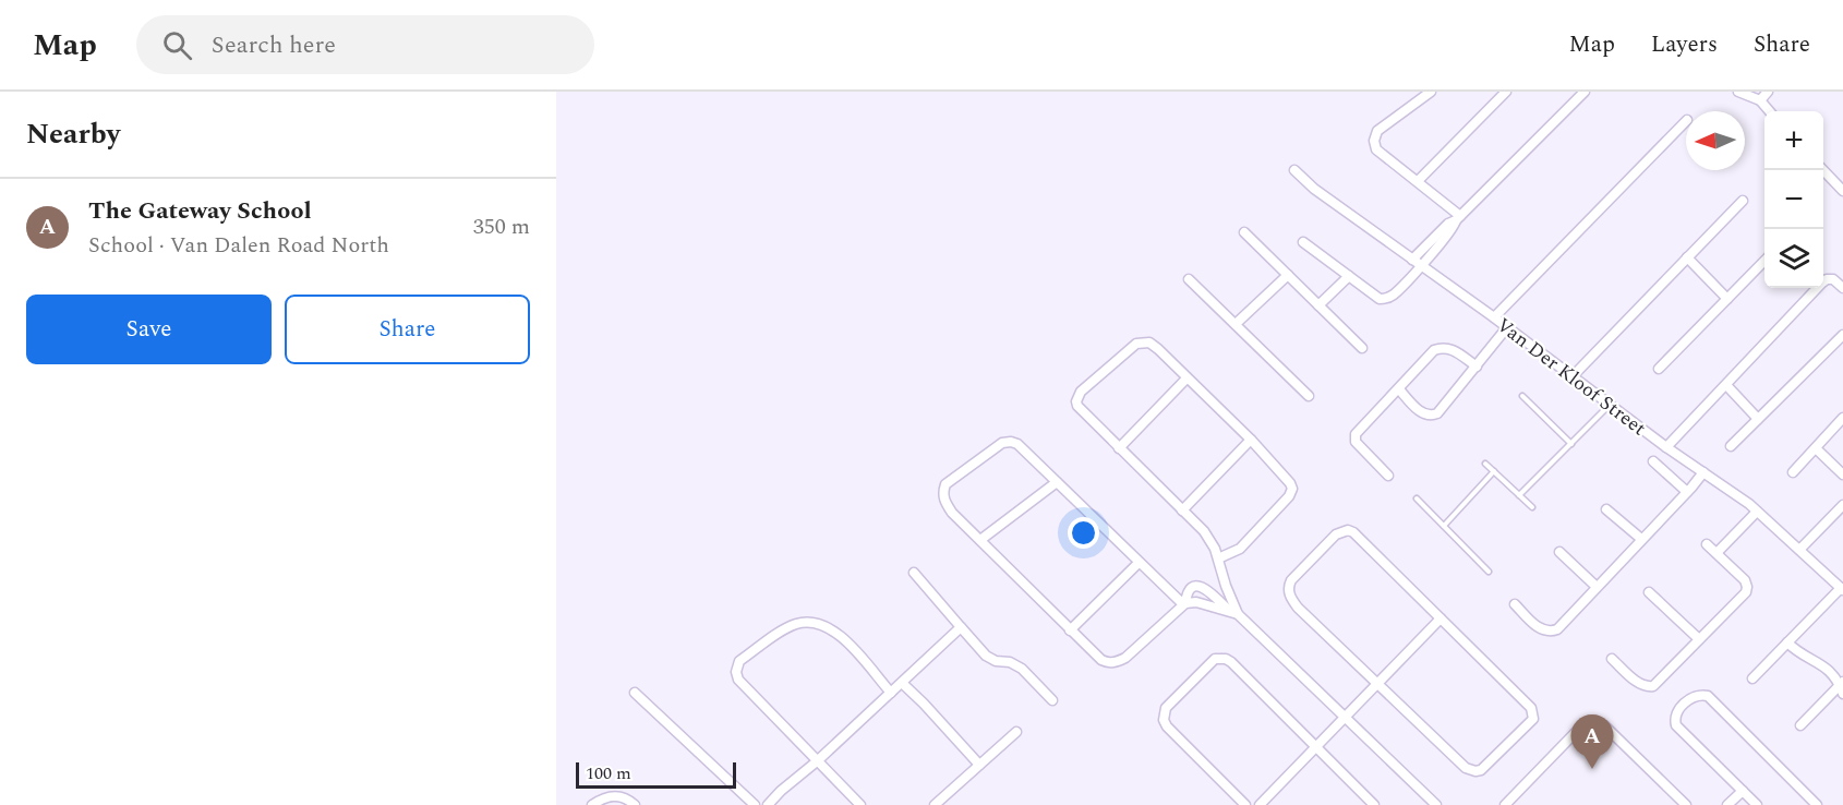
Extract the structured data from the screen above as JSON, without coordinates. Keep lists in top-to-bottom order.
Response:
{
  "streets": {
    "street": ["Van Der Kloof Street"]
  },
  "scale_bar": "100 m",
  "north": "left",
  "page": {
    "header": "Map",
    "search": "Search here",
    "nav": ["Map", "Layers", "Share"],
    "heading": "Nearby",
    "map_buttons": ["+", "−"],
    "list": [
      {
        "mark": "A",
        "name": "The Gateway School",
        "note": "School · Van Dalen Road North",
        "value": "350 m"
      }
    ],
    "buttons": ["Save", "Share"],
    "pins": "A",
    "scale": "100 m"
  }
}
